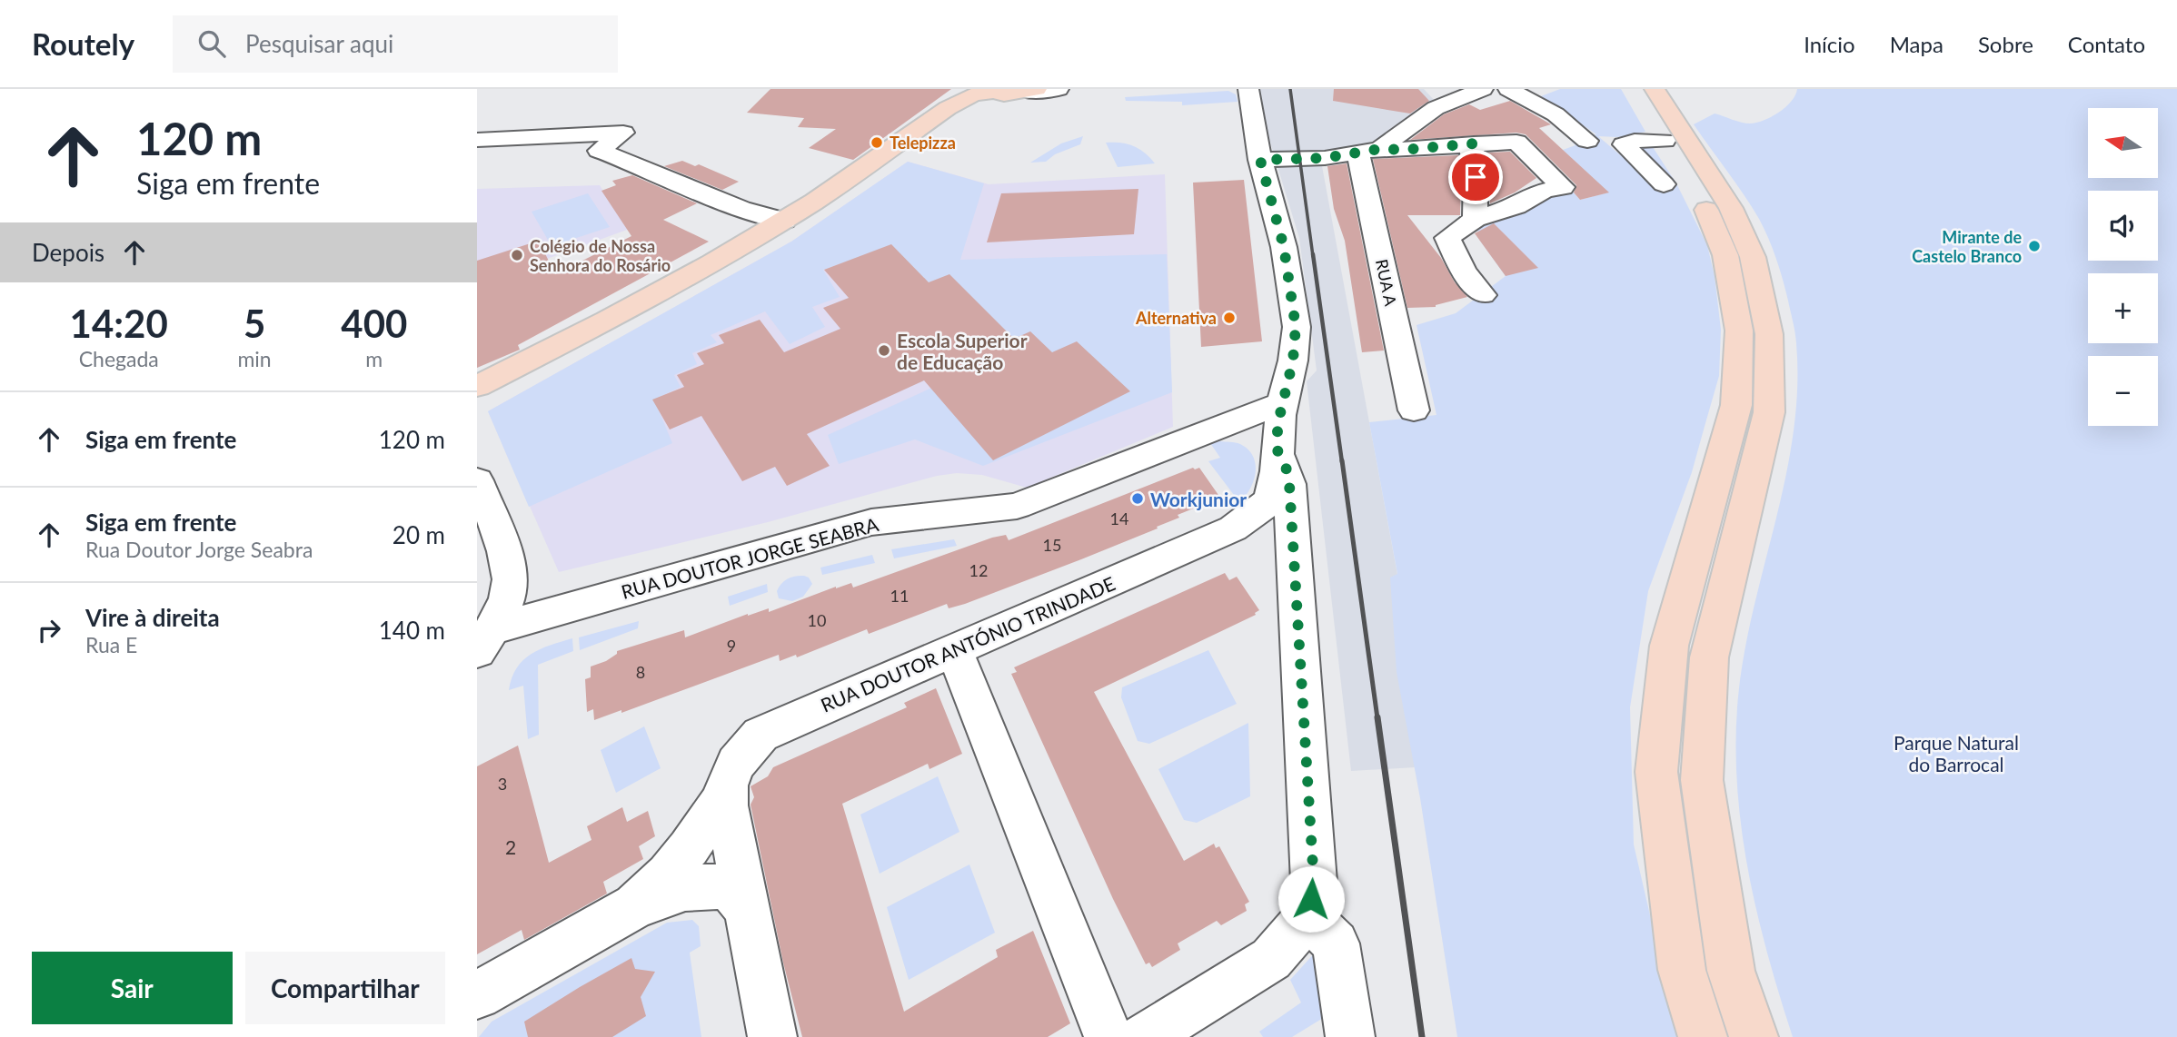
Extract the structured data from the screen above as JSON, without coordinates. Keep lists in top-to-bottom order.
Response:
{
  "streets": {
    "street": ["RUA A", "RUA DOUTOR JORGE SEABRA", "RUA DOUTOR ANTÓNIO TRINDADE"]
  },
  "crossings": [
    ["RUA DOUTOR JORGE SEABRA", "RUA DOUTOR ANTÓNIO TRINDADE"]
  ],
  "parks": ["Parque Natural do Barrocal"],
  "places": [
    "Telepizza",
    "Mirante de Castelo Branco",
    "Colégio de Nossa Senhora do Rosário",
    "Alternativa",
    "Escola Superior de Educação",
    "Workjunior"
  ],
  "house_numbers": [
    "14",
    "15",
    "12",
    "11",
    "10",
    "9",
    "8",
    "3",
    "2"
  ],
  "north": "left",
  "page": {
    "header": "Routely",
    "search": "Pesquisar aqui",
    "nav": [
      "Início",
      "Mapa",
      "Sobre",
      "Contato"
    ],
    "turn": ["120 m", "Siga em frente"],
    "map_buttons": ["+", "−"],
    "then": "Depois",
    "eta": [
      "14:20",
      "Chegada",
      "5",
      "min",
      "400",
      "m"
    ],
    "list": [
      {
        "name": "Siga em frente",
        "value": "120 m"
      },
      {
        "name": "Siga em frente",
        "note": "Rua Doutor Jorge Seabra",
        "value": "20 m"
      },
      {
        "name": "Vire à direita",
        "note": "Rua E",
        "value": "140 m"
      }
    ],
    "buttons": ["Sair", "Compartilhar"]
  }
}
